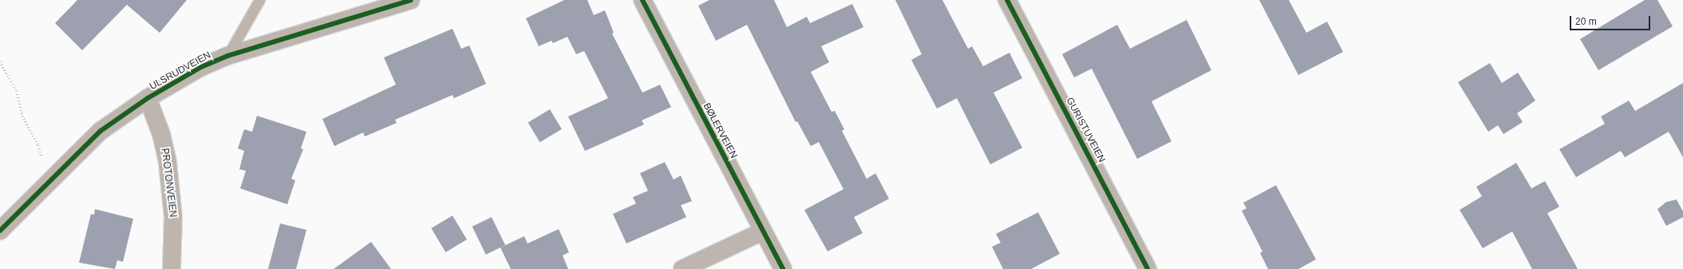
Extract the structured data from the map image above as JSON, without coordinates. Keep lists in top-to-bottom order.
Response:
{
  "streets": {
    "street": [
      "ULSRUDVEIEN",
      "GURISTUVEIEN",
      "BØLERVEIEN",
      "PROTONVEIEN"
    ]
  },
  "crossings": [
    ["ULSRUDVEIEN", "PROTONVEIEN"]
  ],
  "scale_bar": "20 m"
}
